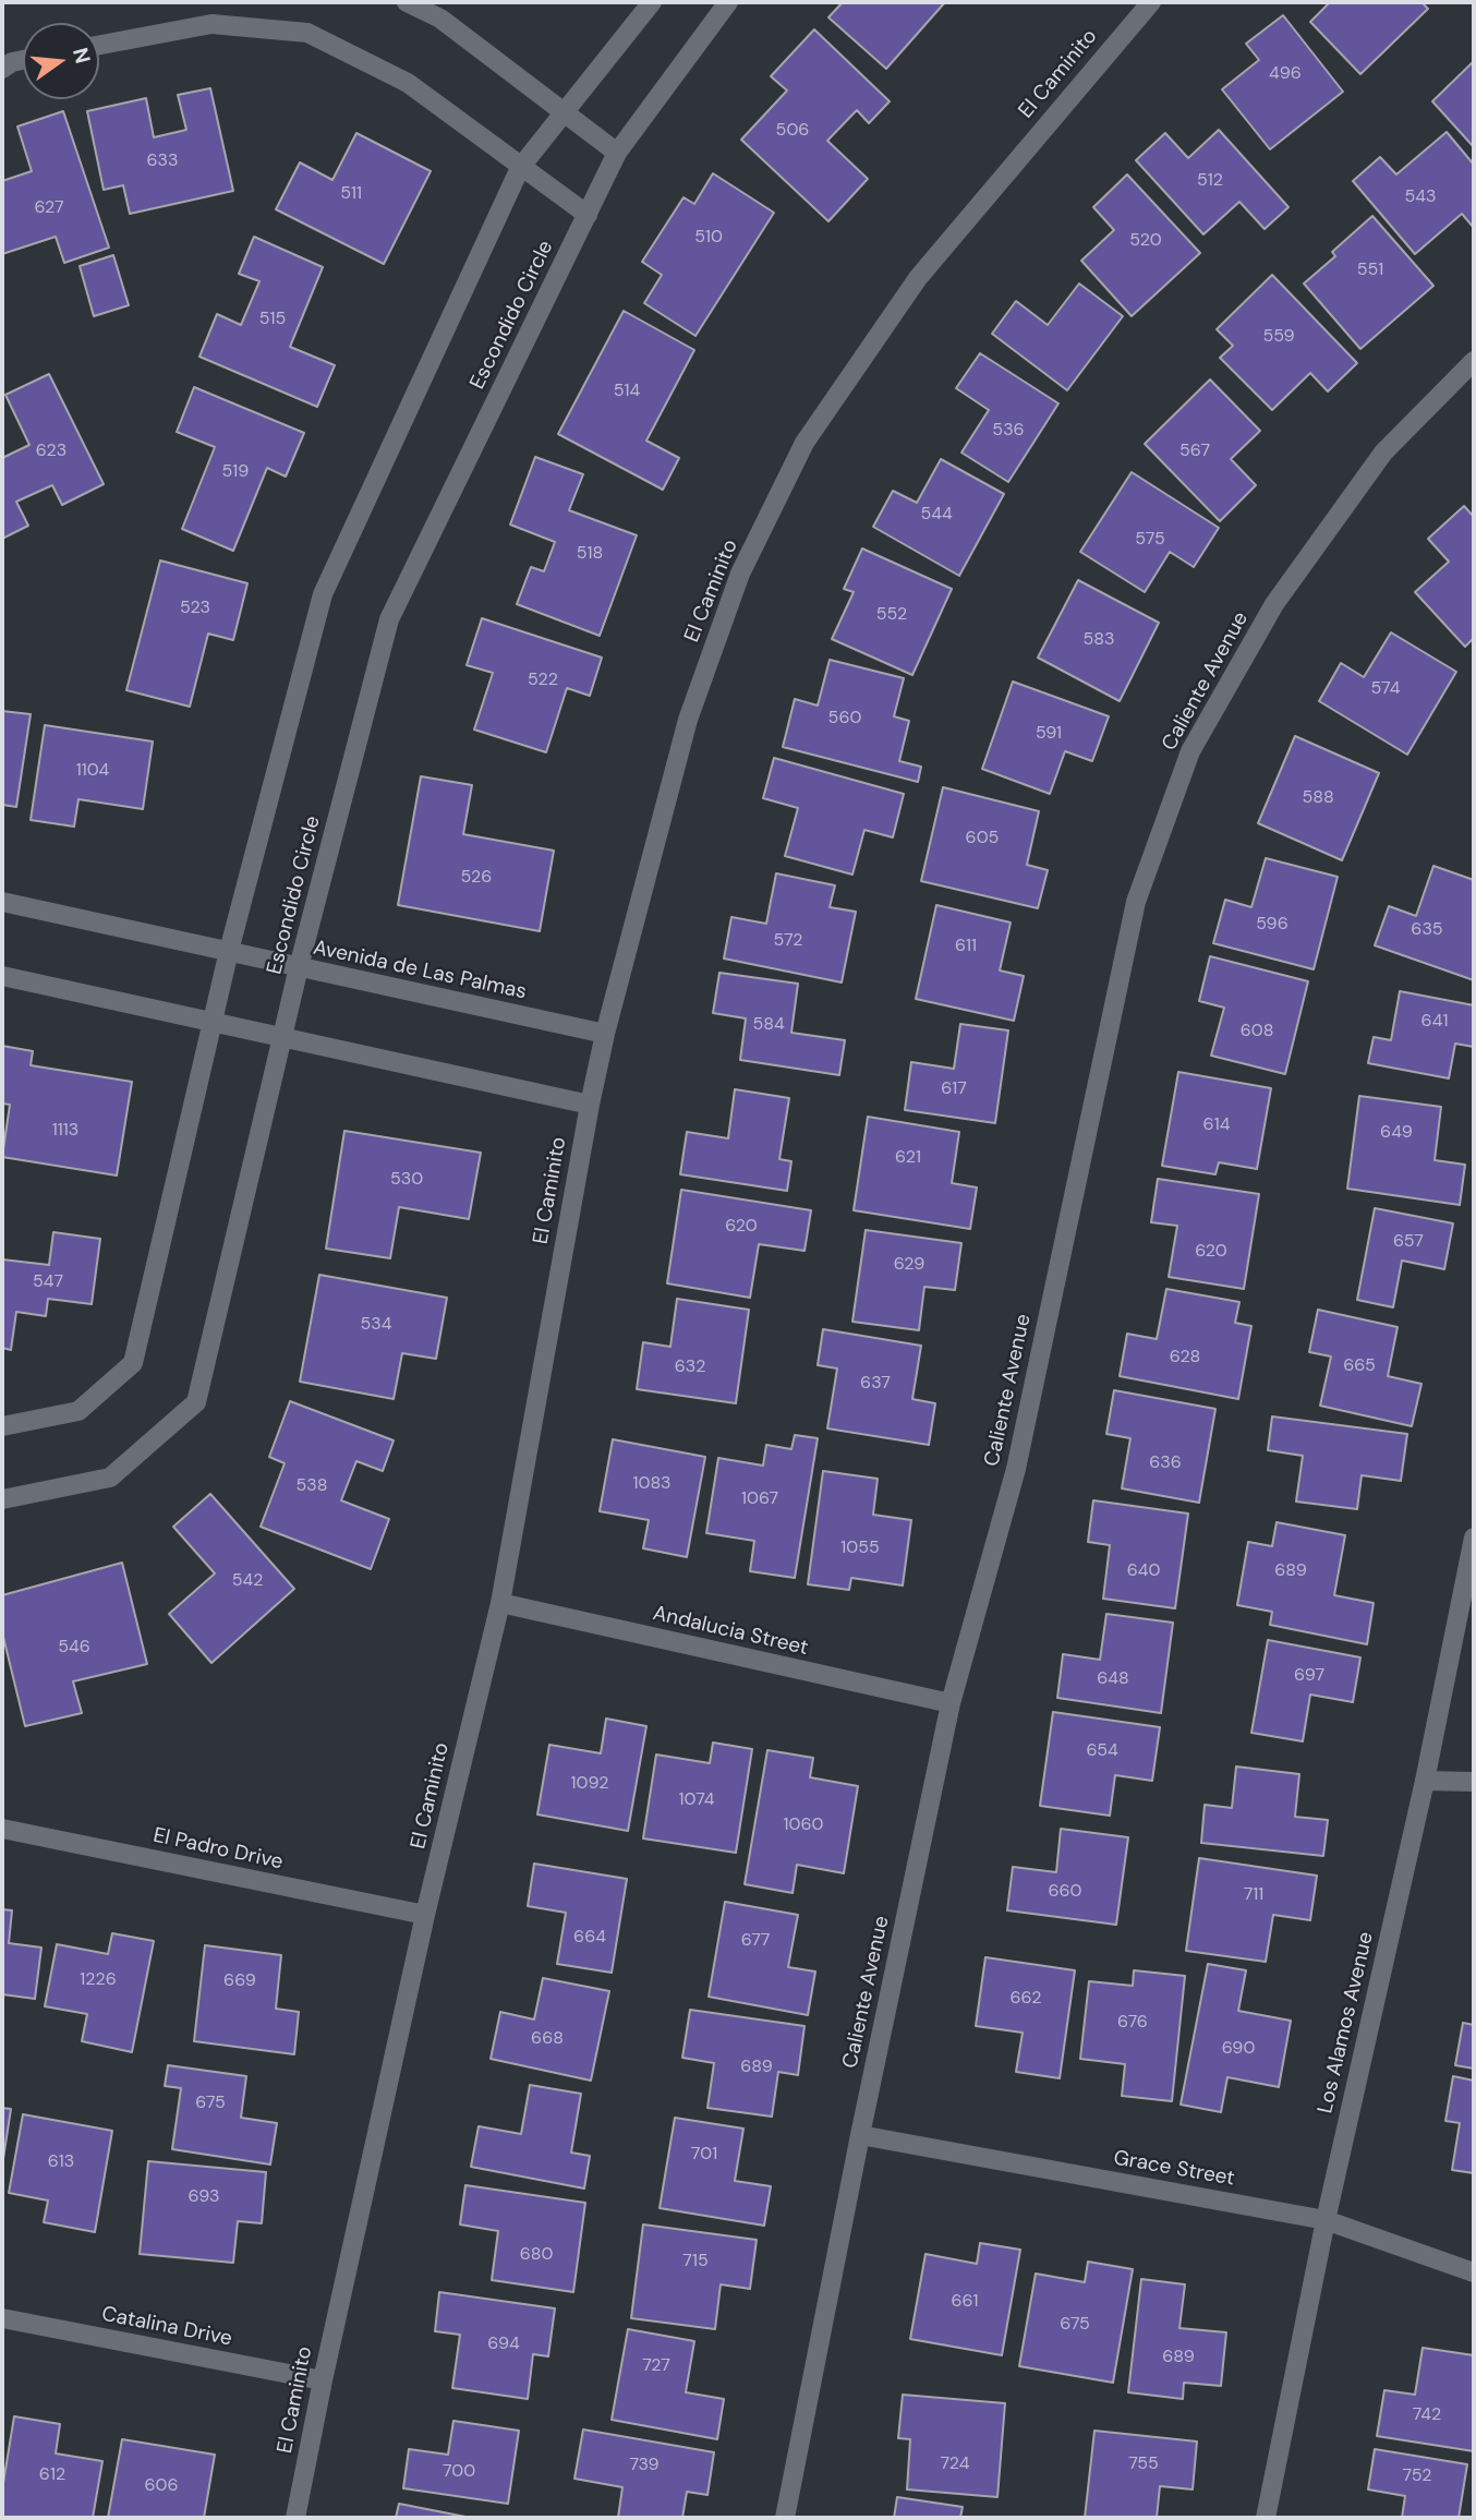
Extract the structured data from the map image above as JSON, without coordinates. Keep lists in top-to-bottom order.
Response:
{
  "streets": {
    "street": [
      "El Caminito",
      "Escondido Circle",
      "Caliente Avenue",
      "Avenida de Las Palmas",
      "Andalucia Street",
      "El Padro Drive",
      "Los Alamos Avenue",
      "Grace Street",
      "Catalina Drive"
    ]
  },
  "crossings": [
    ["El Caminito", "Avenida de Las Palmas"],
    ["El Caminito", "Andalucia Street"],
    ["El Caminito", "El Padro Drive"],
    ["El Caminito", "Catalina Drive"],
    ["Escondido Circle", "Avenida de Las Palmas"],
    ["Caliente Avenue", "Andalucia Street"],
    ["Caliente Avenue", "Grace Street"],
    ["Los Alamos Avenue", "Grace Street"]
  ],
  "house_numbers": [
    "496",
    "506",
    "633",
    "512",
    "511",
    "543",
    "627",
    "510",
    "520",
    "551",
    "515",
    "559",
    "514",
    "536",
    "623",
    "567",
    "519",
    "544",
    "575",
    "518",
    "523",
    "552",
    "583",
    "522",
    "574",
    "560",
    "591",
    "1104",
    "588",
    "605",
    "526",
    "596",
    "635",
    "572",
    "611",
    "641",
    "584",
    "608",
    "617",
    "614",
    "1113",
    "649",
    "621",
    "530",
    "620",
    "657",
    "620",
    "629",
    "547",
    "534",
    "628",
    "665",
    "632",
    "637",
    "636",
    "1083",
    "538",
    "1067",
    "1055",
    "640",
    "689",
    "542",
    "546",
    "697",
    "648",
    "654",
    "1092",
    "1074",
    "1060",
    "660",
    "711",
    "664",
    "677",
    "1226",
    "669",
    "662",
    "676",
    "668",
    "690",
    "689",
    "675",
    "701",
    "613",
    "693",
    "680",
    "715",
    "661",
    "675",
    "694",
    "689",
    "727",
    "742",
    "724",
    "755",
    "739",
    "700",
    "612",
    "752",
    "606"
  ],
  "north": "right"
}
